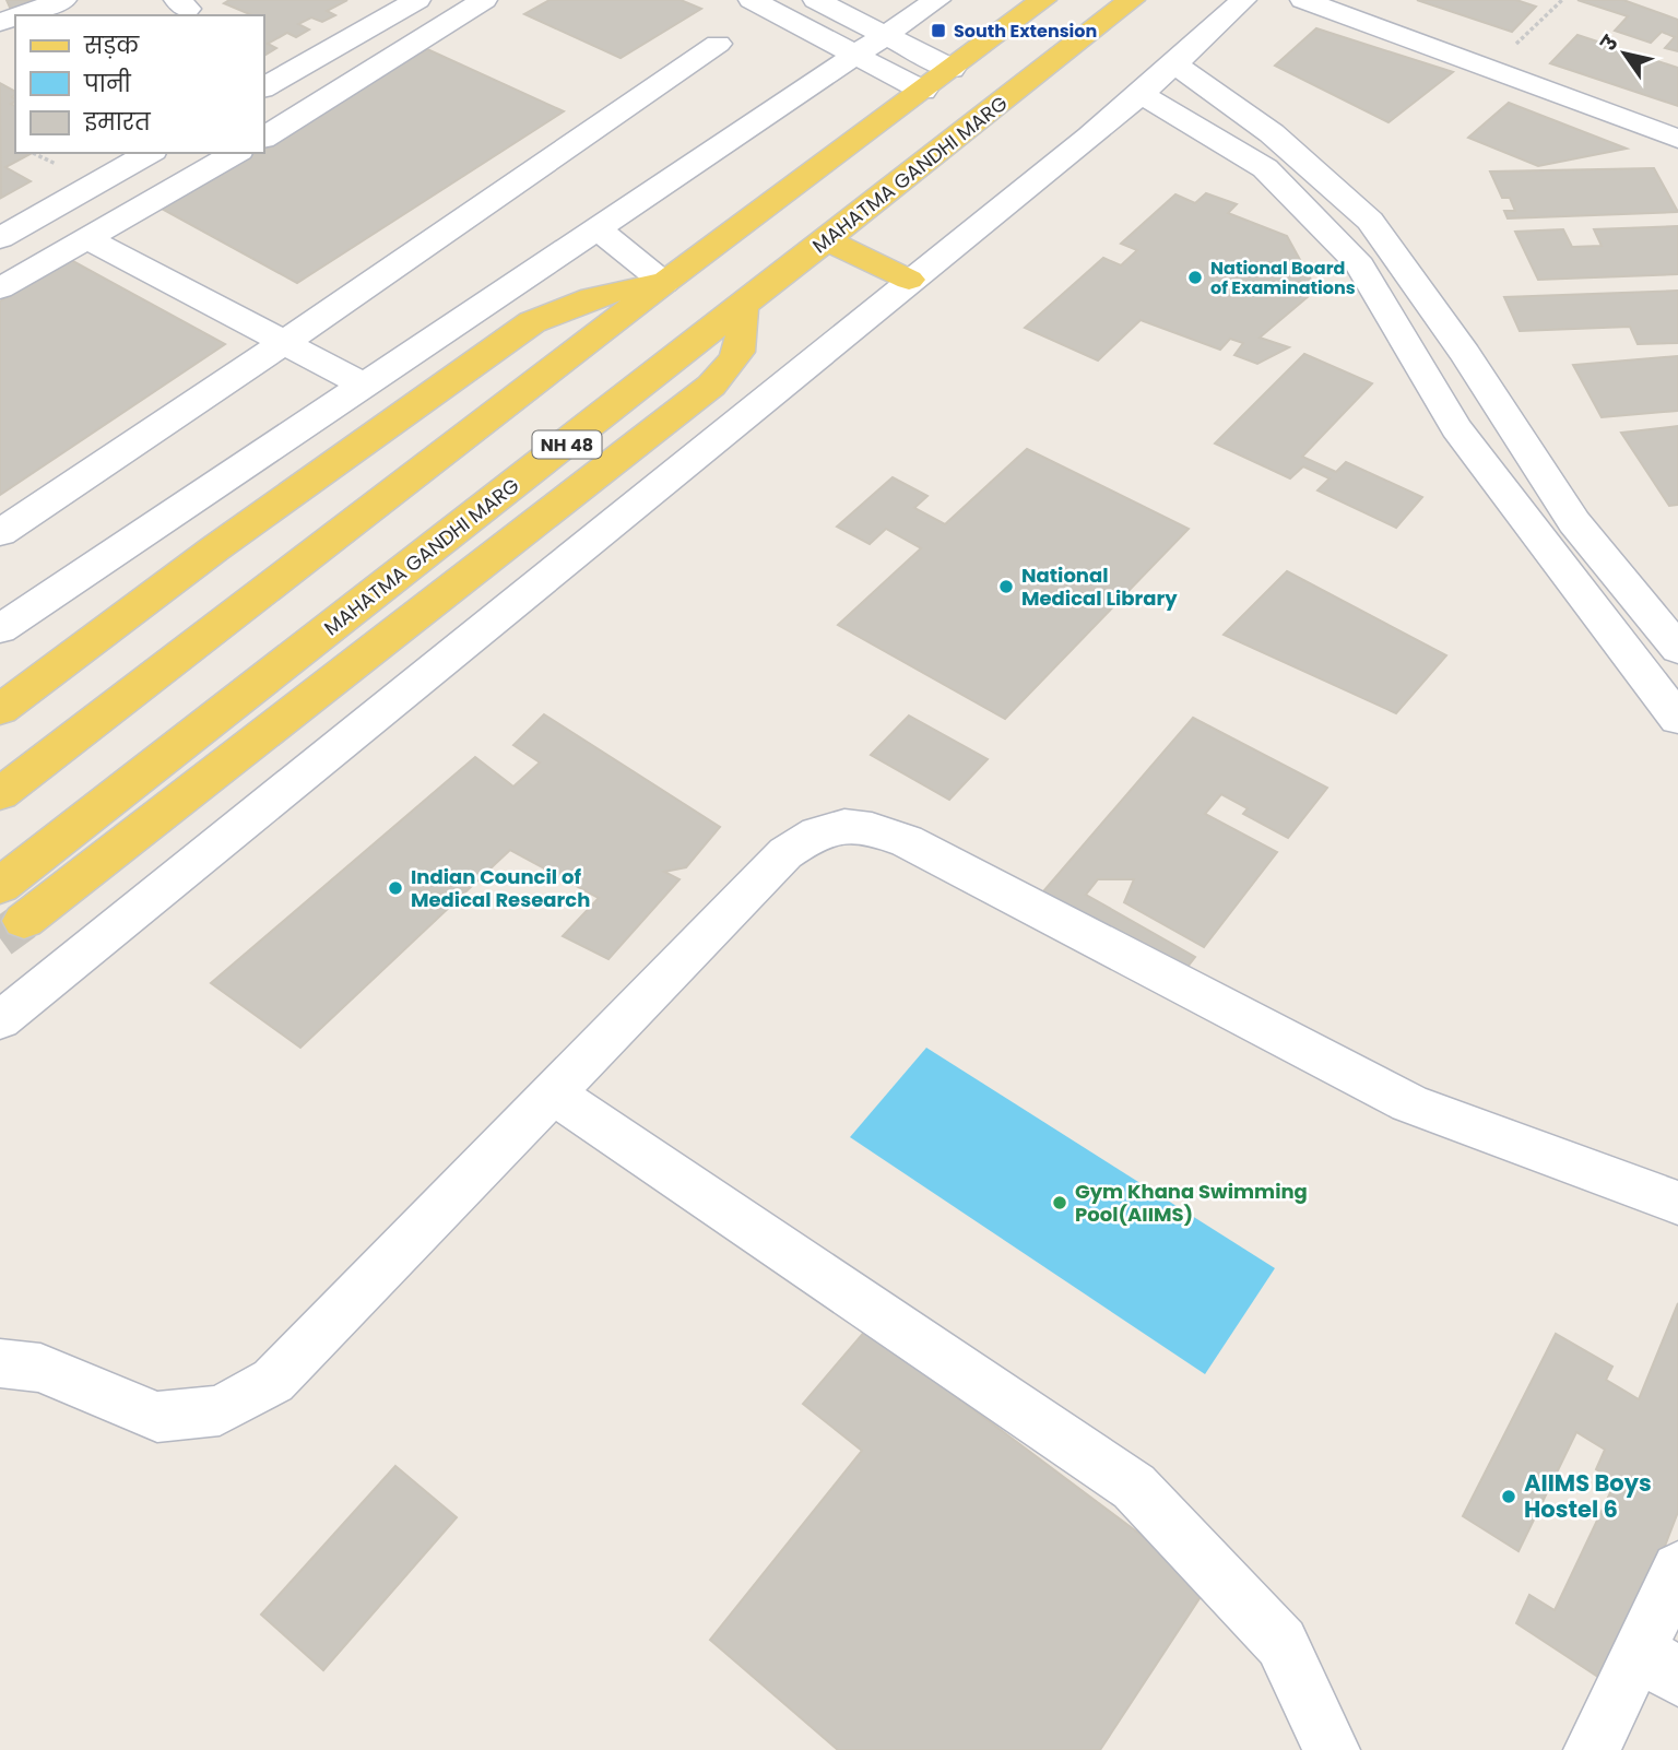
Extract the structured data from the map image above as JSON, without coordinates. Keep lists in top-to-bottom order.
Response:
{
  "streets": {
    "main road": ["MAHATMA GANDHI MARG", "NH 48"]
  },
  "places": {
    "transit": ["South Extension"],
    "other": [
      "National Board of Examinations",
      "National Medical Library",
      "Indian Council of Medical Research",
      "Gym Khana Swimming Pool(AIIMS)",
      "AIIMS Boys Hostel 6"
    ]
  },
  "legend": ["सड़क", "पानी", "इमारत"],
  "north": "top left"
}
